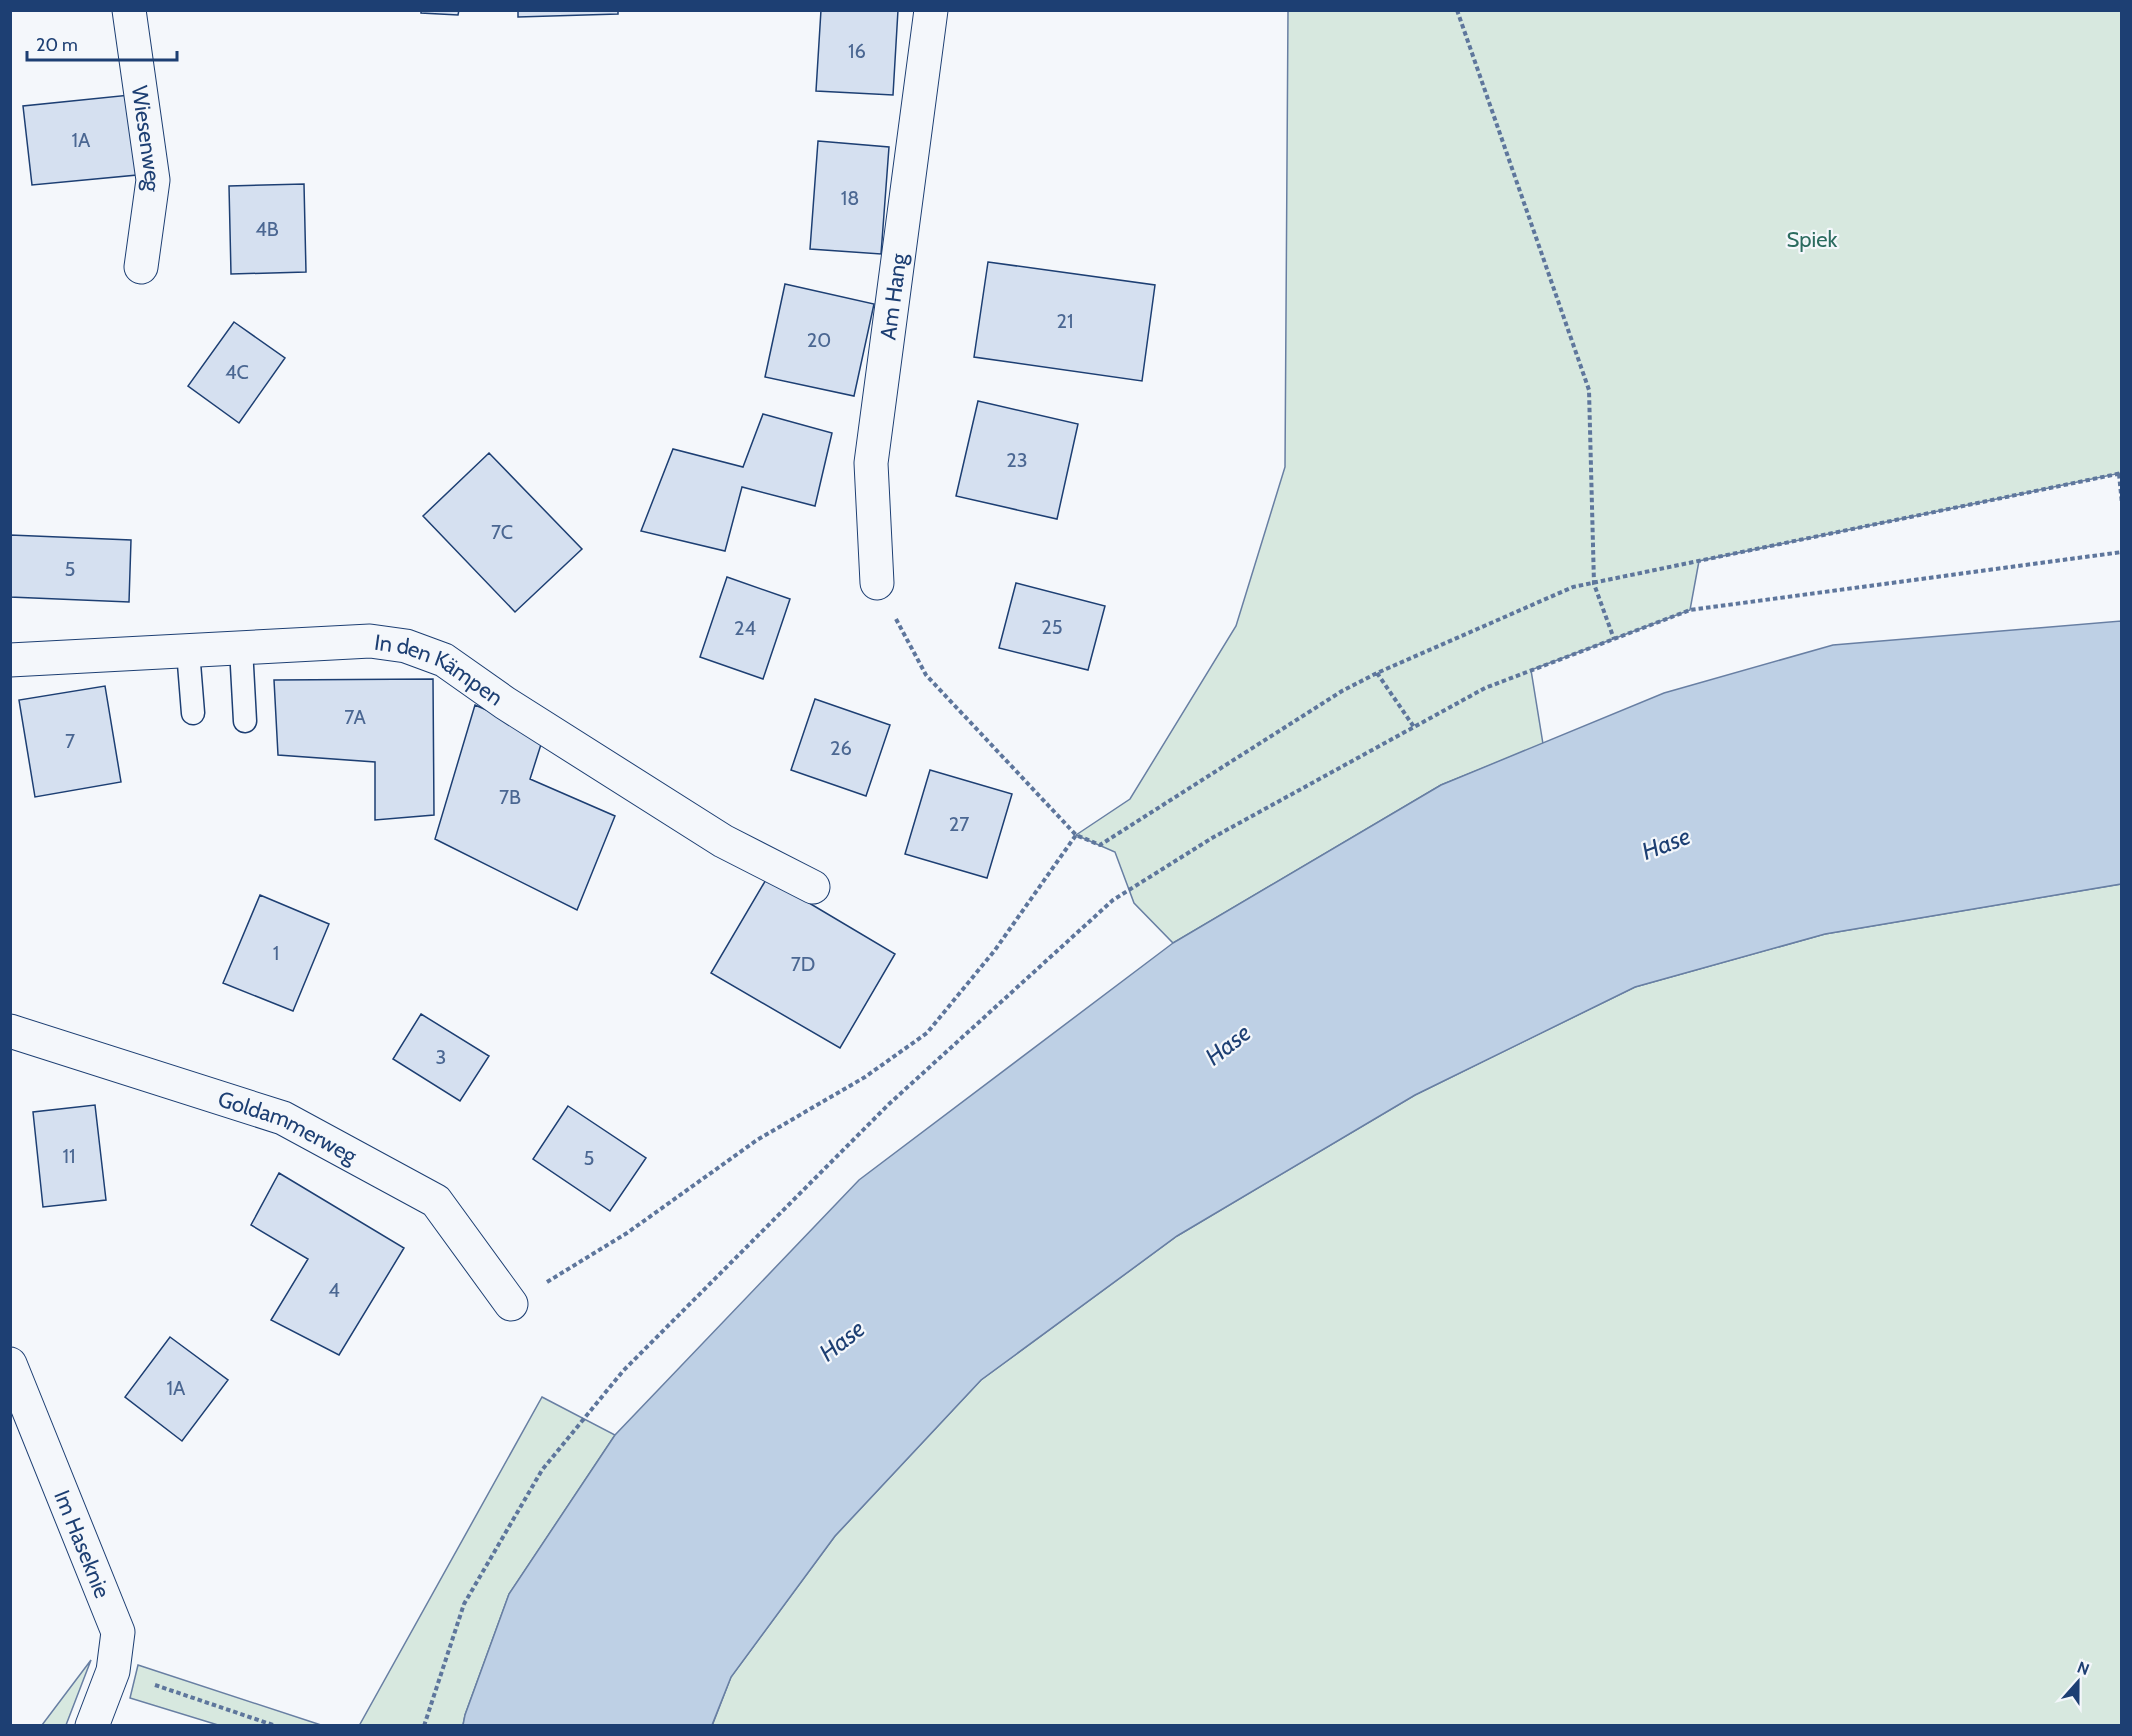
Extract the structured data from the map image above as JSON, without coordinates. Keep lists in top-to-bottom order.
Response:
{
  "streets": {
    "street": [
      "Wiesenweg",
      "Am Hang",
      "In den Kämpen",
      "Goldammerweg",
      "Im Haseknie"
    ]
  },
  "water": ["Hase"],
  "parks": ["Spiek"],
  "house_numbers": [
    "16",
    "1A",
    "18",
    "4B",
    "21",
    "20",
    "4C",
    "23",
    "7C",
    "5",
    "25",
    "24",
    "7A",
    "7",
    "26",
    "7B",
    "27",
    "1",
    "7D",
    "3",
    "11",
    "5",
    "4",
    "1A"
  ],
  "scale_bar": "20 m",
  "north": "top"
}
